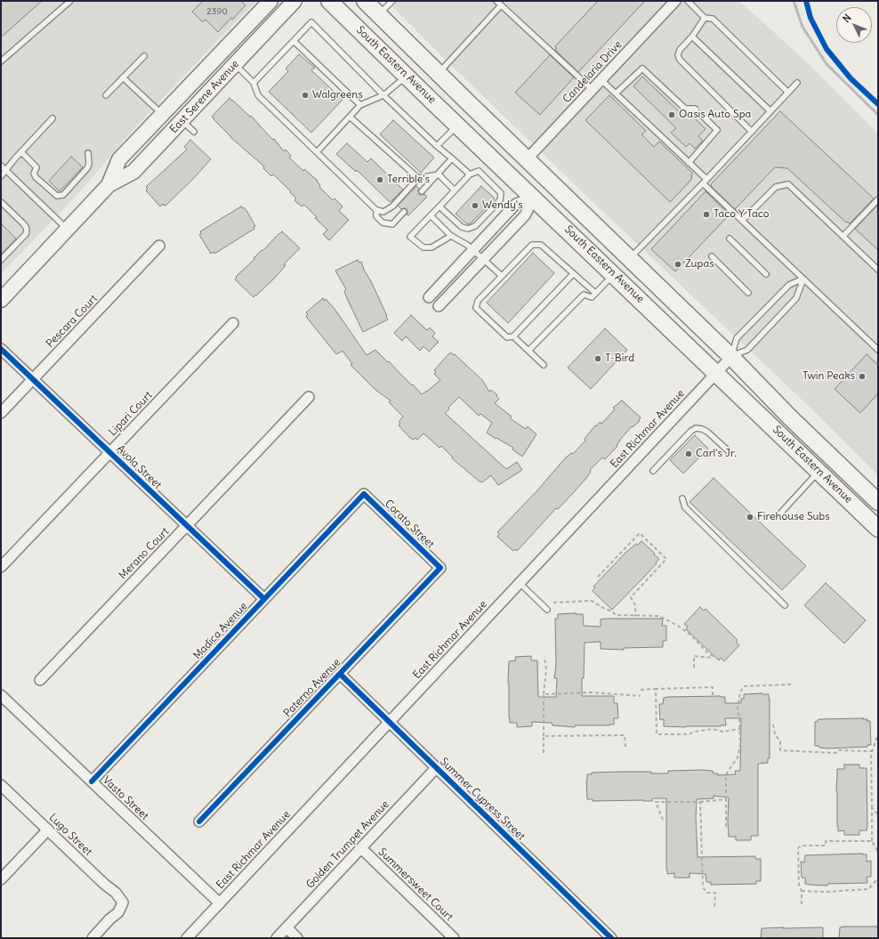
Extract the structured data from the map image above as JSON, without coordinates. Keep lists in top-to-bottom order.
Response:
{
  "streets": {
    "main road": ["South Eastern Avenue", "East Serene Avenue"],
    "street": [
      "Candelaria Drive",
      "Pescara Court",
      "Lipari Court",
      "East Richmar Avenue",
      "Avola Street",
      "Corato Street",
      "Merano Court",
      "Madica Avenue",
      "Paterno Avenue",
      "Vasto Street",
      "Summer Cypress Street",
      "Lugo Street",
      "Golden Trumpet Avenue",
      "Summersweet Court"
    ]
  },
  "crossings": [
    ["South Eastern Avenue", "Candelaria Drive"],
    ["South Eastern Avenue", "East Richmar Avenue"],
    ["Pescara Court", "Avola Street"],
    ["Lipari Court", "Avola Street"],
    ["East Richmar Avenue", "Vasto Street"],
    ["East Richmar Avenue", "Summer Cypress Street"],
    ["Avola Street", "Merano Court"],
    ["Avola Street", "Madica Avenue"],
    ["Corato Street", "Madica Avenue"],
    ["Corato Street", "Paterno Avenue"],
    ["Madica Avenue", "Vasto Street"],
    ["Paterno Avenue", "Summer Cypress Street"],
    ["Summer Cypress Street", "Golden Trumpet Avenue"],
    ["Golden Trumpet Avenue", "Summersweet Court"]
  ],
  "places": [
    "Walgreens",
    "Oasis Auto Spa",
    "Terrible's",
    "Wendy's",
    "Taco Y Taco",
    "Zupas",
    "T-Bird",
    "Twin Peaks",
    "Carl's Jr.",
    "Firehouse Subs"
  ],
  "house_numbers": ["2390"],
  "north": "top left"
}
